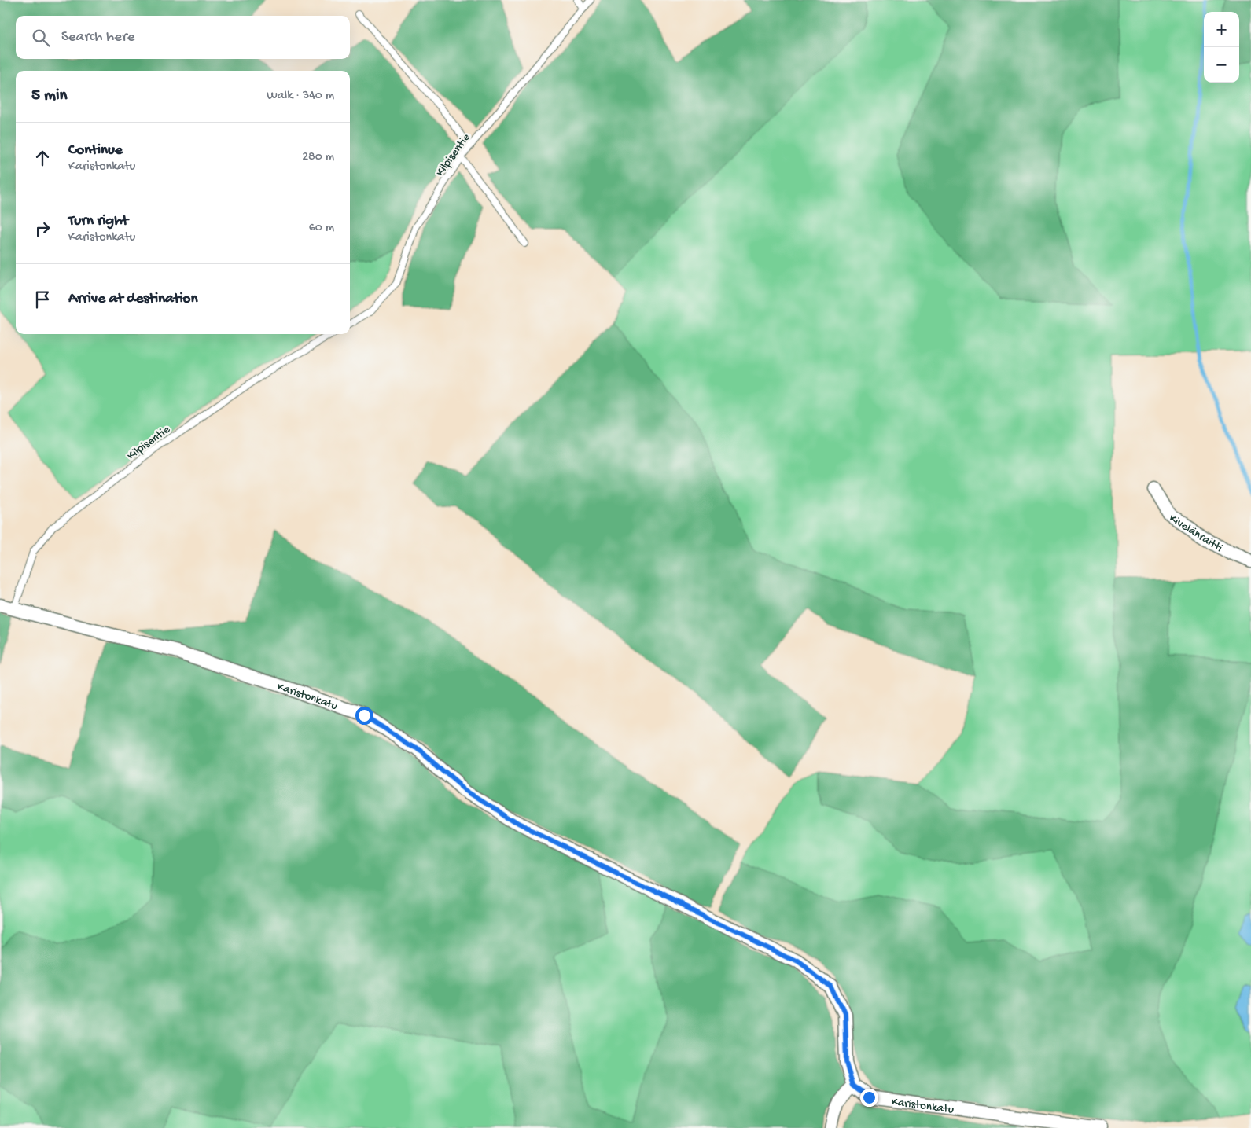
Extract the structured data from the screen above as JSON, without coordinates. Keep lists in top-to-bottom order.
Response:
{
  "streets": {
    "street": ["Kivelänraitti", "Karistonkatu"],
    "lane": ["Kilpisentie"]
  },
  "crossings": [
    ["Kilpisentie", "Karistonkatu"]
  ],
  "page": {
    "map_buttons": ["+", "−"],
    "search": "Search here",
    "heading": ["5 min", "Walk · 340 m"],
    "list": [
      ["Continue", "Karistonkatu", "280 m"],
      ["Turn right", "Karistonkatu", "60 m"],
      "Arrive at destination"
    ]
  }
}
